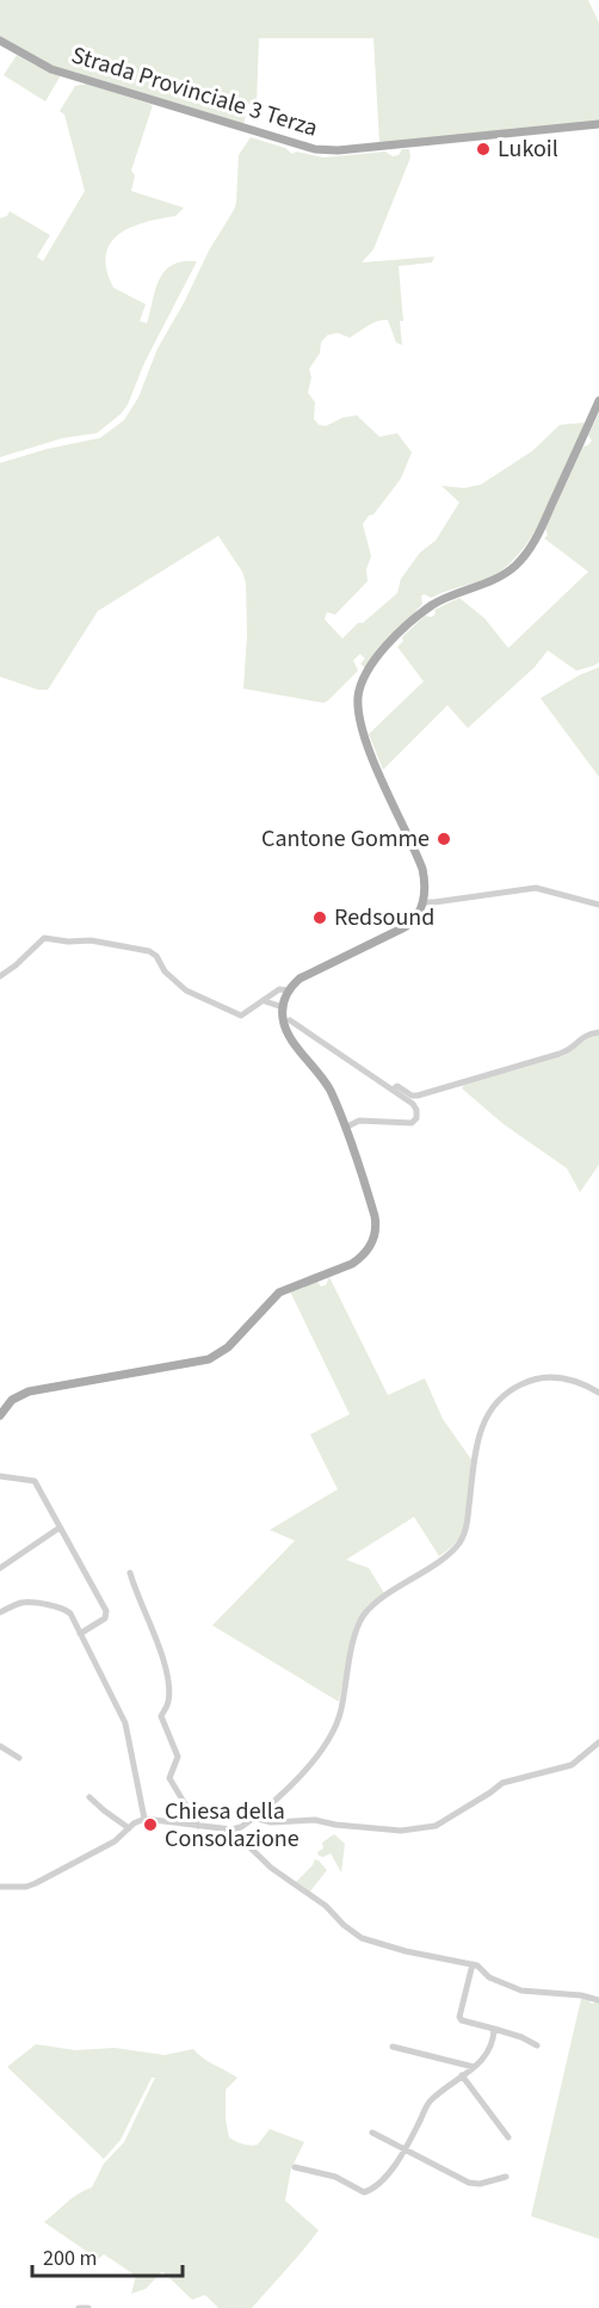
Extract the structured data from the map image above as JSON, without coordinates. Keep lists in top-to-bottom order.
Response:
{
  "streets": {
    "main road": ["Strada Provinciale 3 Terza"]
  },
  "places": [
    "Lukoil",
    "Cantone Gomme",
    "Redsound",
    "Chiesa della Consolazione"
  ],
  "scale_bar": "200 m"
}
